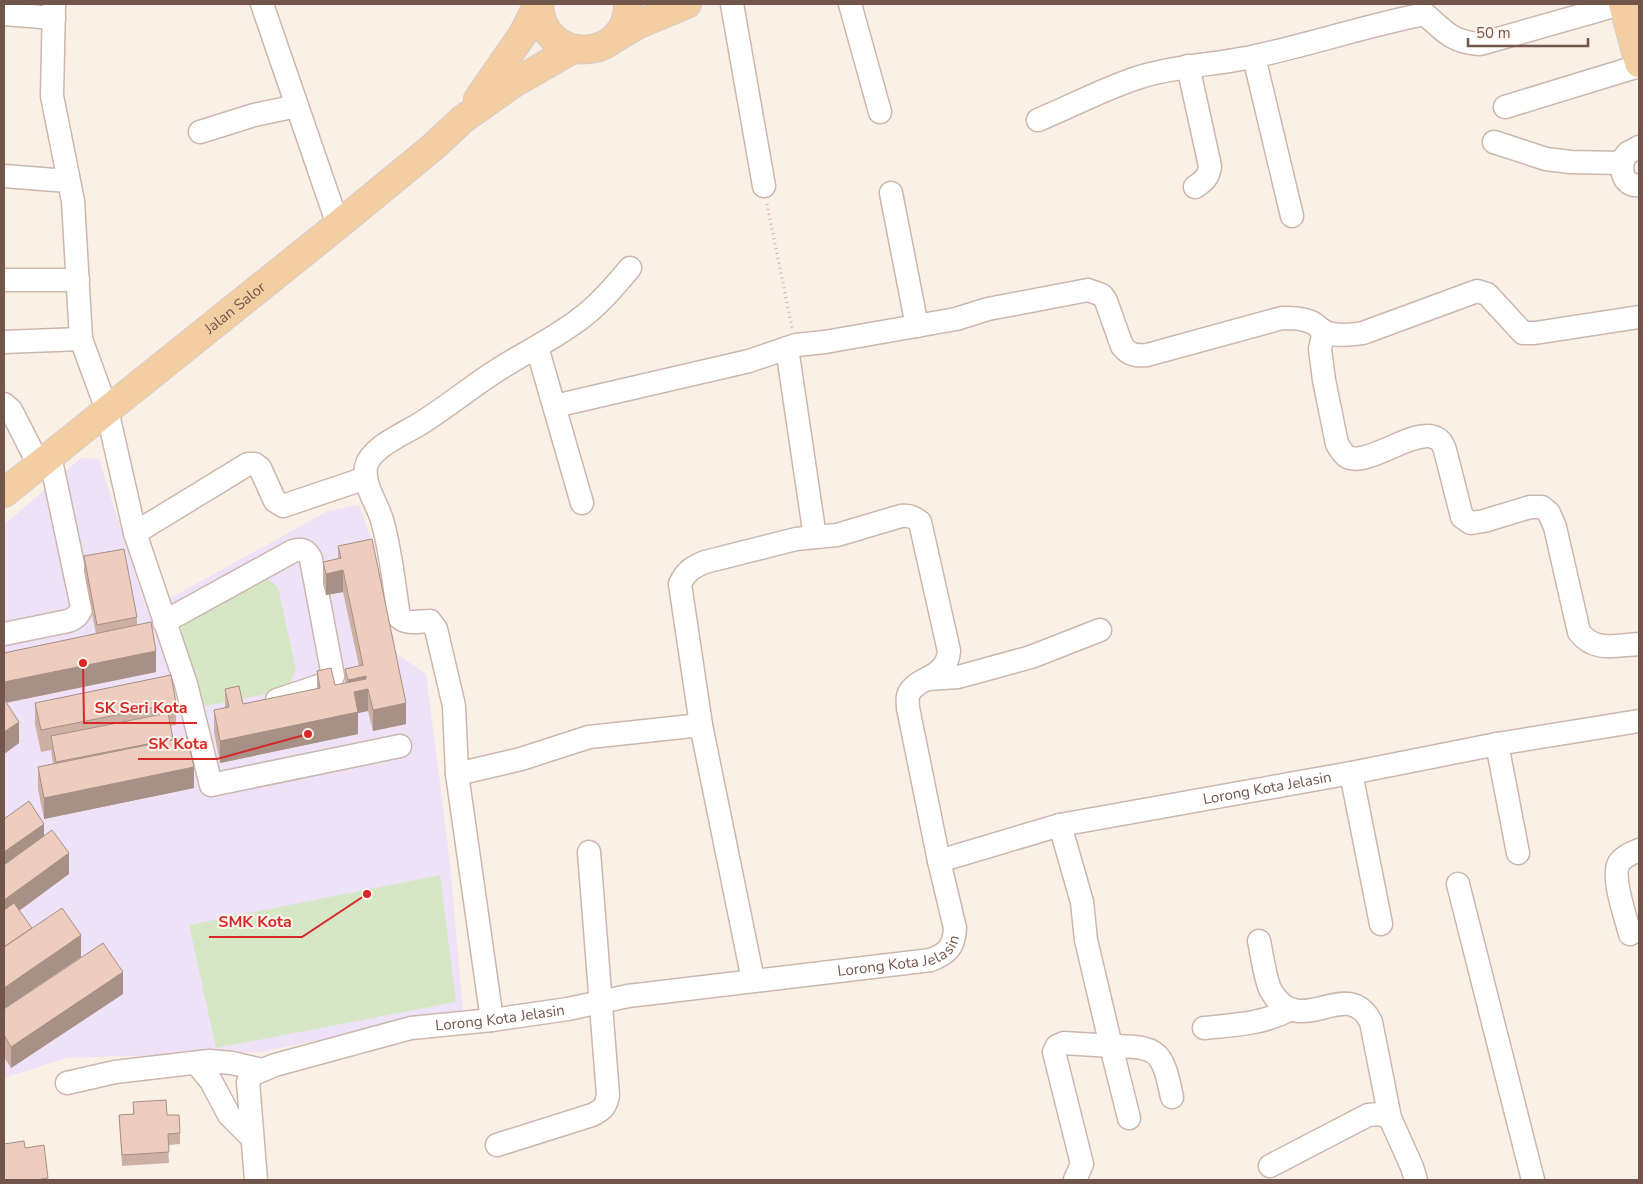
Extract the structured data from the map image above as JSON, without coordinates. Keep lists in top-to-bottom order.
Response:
{
  "streets": {
    "main road": ["Jalan Salor"],
    "street": ["Lorong Kota Jelasin"]
  },
  "places": ["SK Seri Kota", "SK Kota", "SMK Kota"],
  "scale_bar": "50 m"
}
